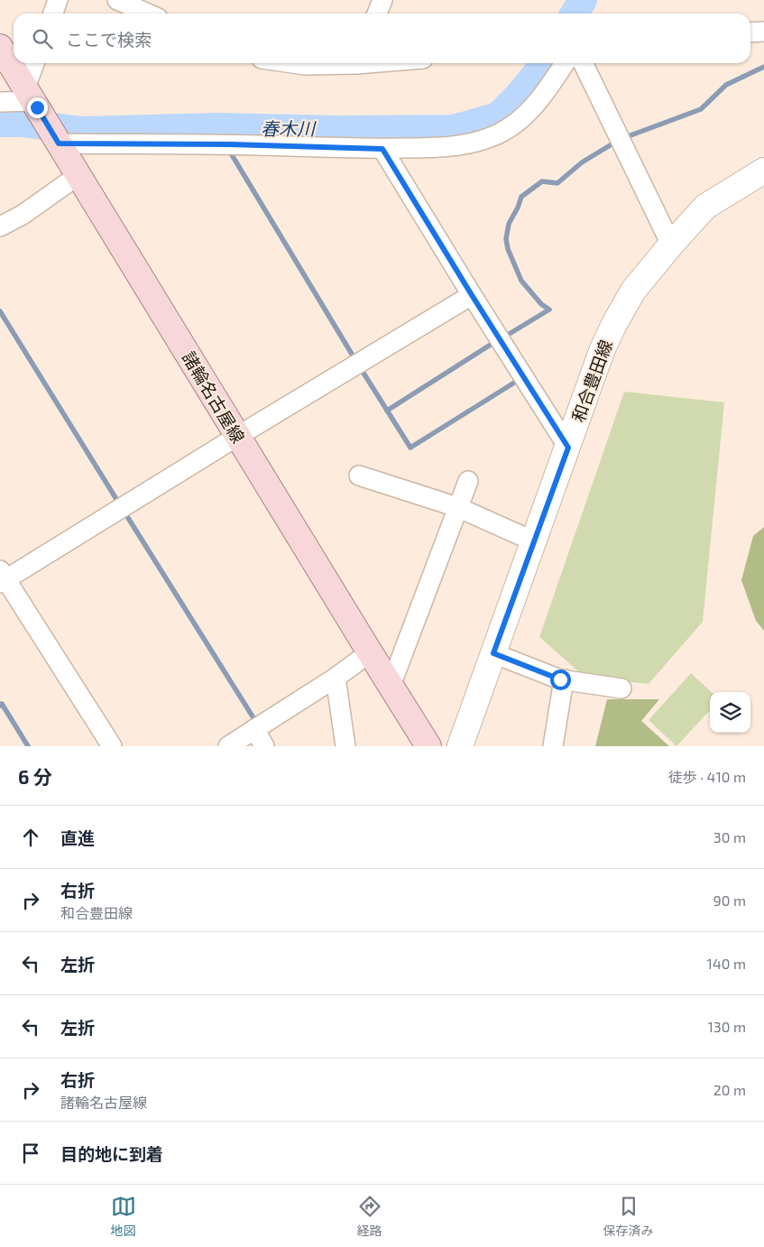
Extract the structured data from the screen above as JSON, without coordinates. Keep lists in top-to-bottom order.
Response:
{
  "streets": {
    "main road": ["和合豊田線", "諸輪名古屋線"]
  },
  "water": ["春木川"],
  "page": {
    "search": "ここで検索",
    "heading": ["6 分", "徒歩 · 410 m"],
    "list": [
      ["直進", "30 m"],
      ["右折", "和合豊田線", "90 m"],
      ["左折", "140 m"],
      ["左折", "130 m"],
      ["右折", "諸輪名古屋線", "20 m"],
      "目的地に到着"
    ],
    "nav": ["地図", "経路", "保存済み"]
  }
}
